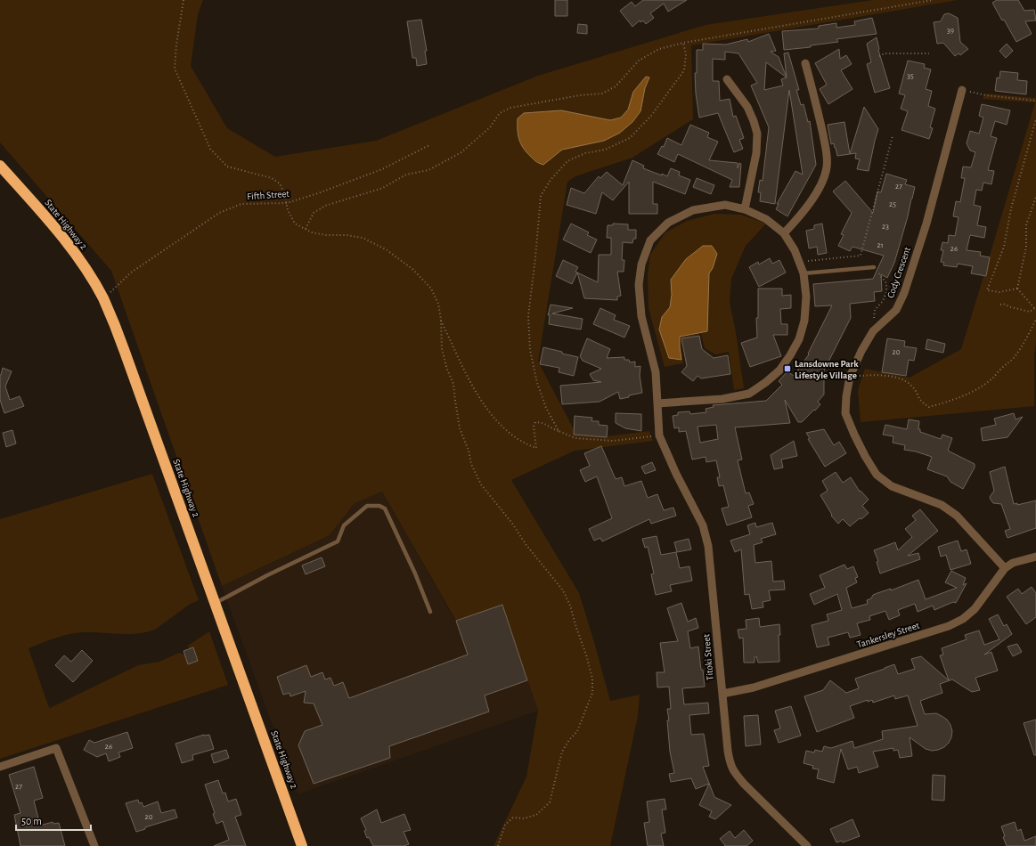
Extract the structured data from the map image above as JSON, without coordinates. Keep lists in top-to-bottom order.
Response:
{
  "streets": {
    "highway": ["State Highway 2"],
    "street": ["Cody Crescent", "Tankersley Street", "Titoki Street"],
    "path": ["Fifth Street"]
  },
  "crossings": [
    ["Cody Crescent", "Tankersley Street"],
    ["Tankersley Street", "Titoki Street"]
  ],
  "places": {
    "transit": ["Lansdowne Park Lifestyle Village"]
  },
  "house_numbers": [
    "39",
    "35",
    "27",
    "25",
    "23",
    "21",
    "26",
    "20",
    "26",
    "27",
    "20"
  ],
  "scale_bar": "50 m"
}
